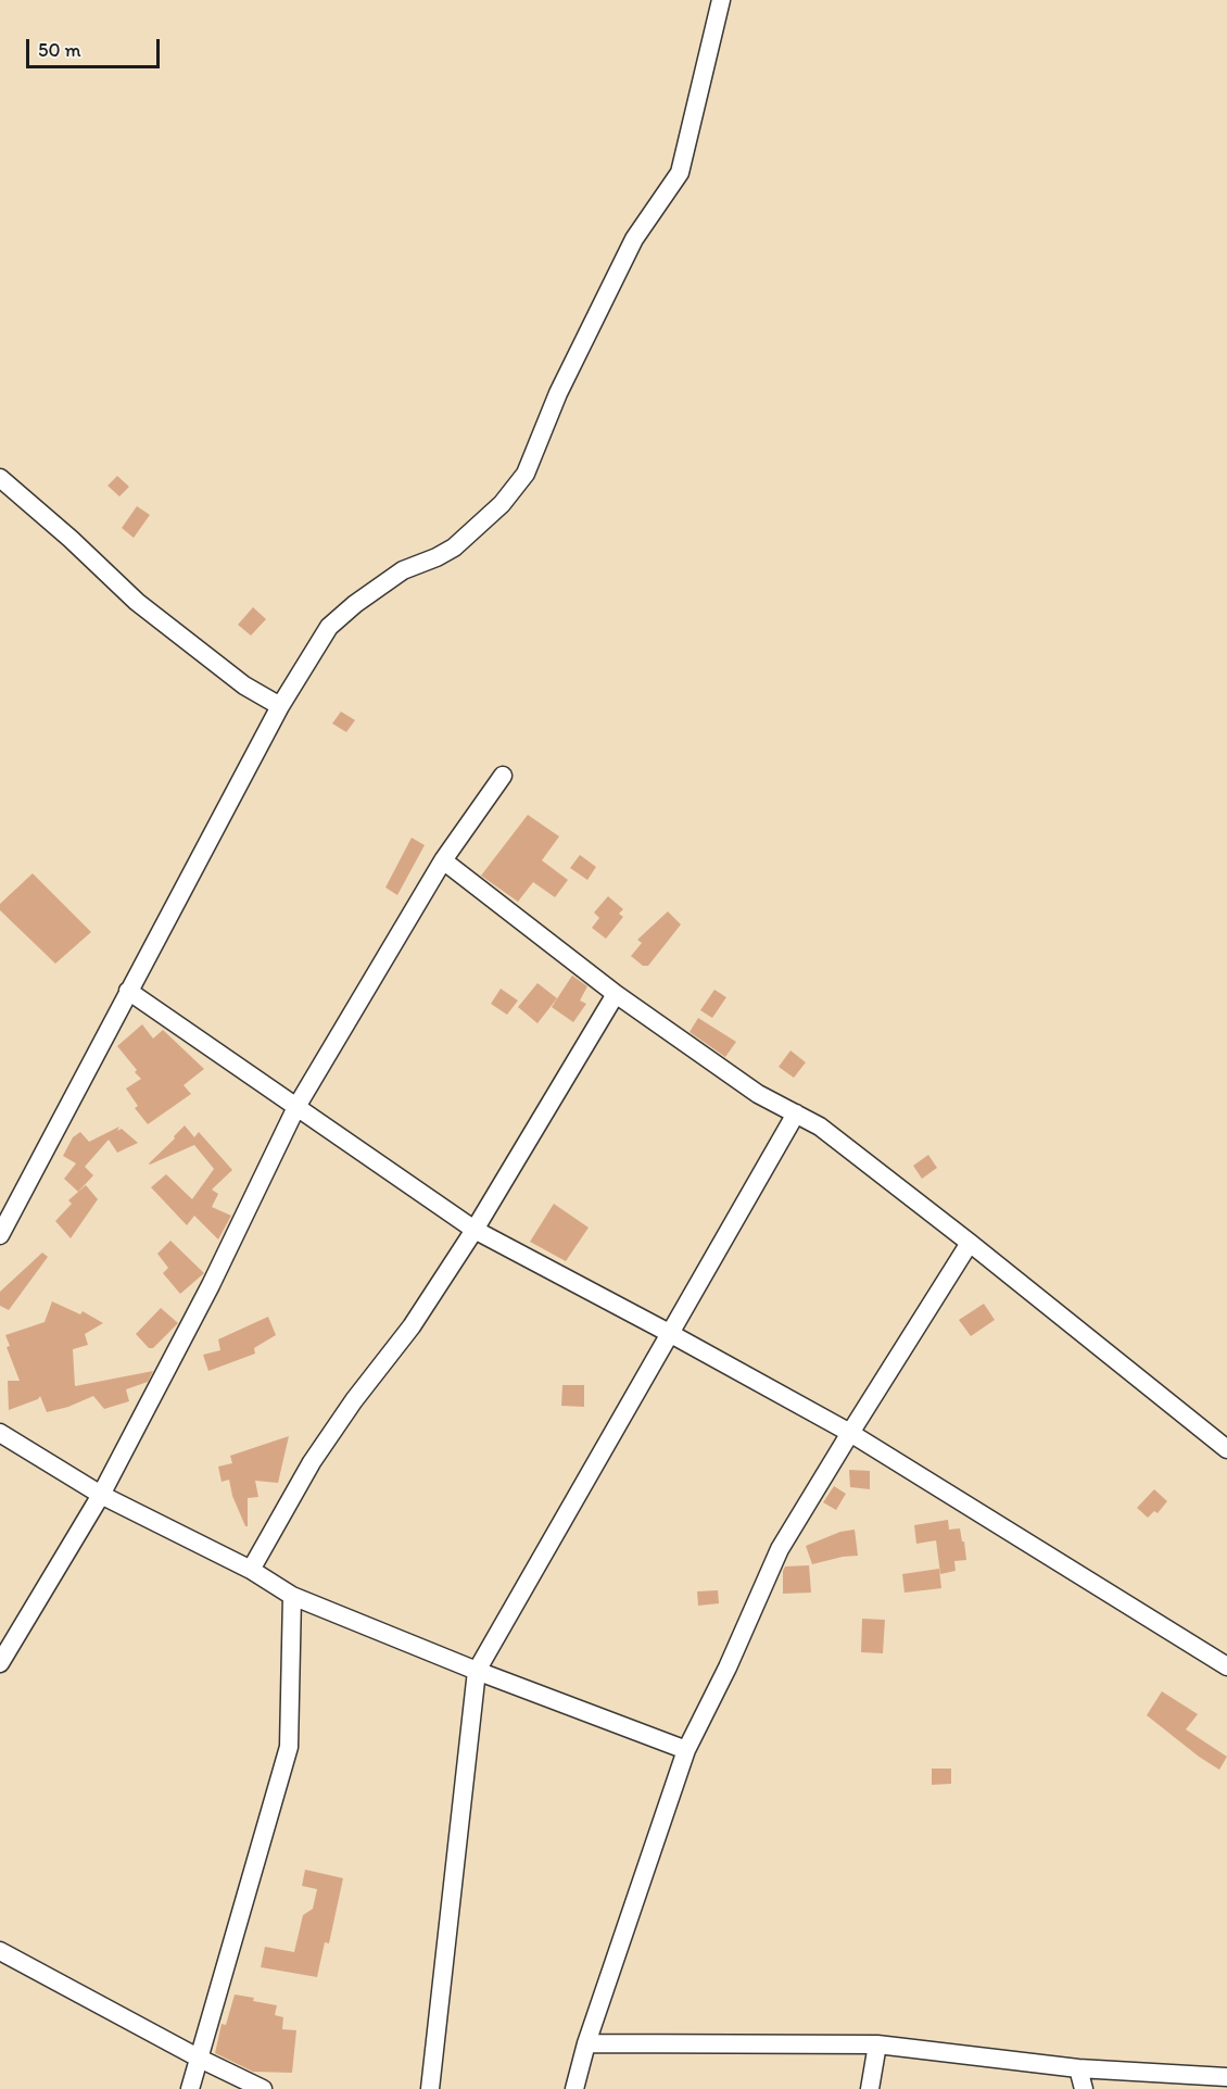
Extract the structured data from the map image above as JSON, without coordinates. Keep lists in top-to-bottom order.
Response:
{
  "scale_bar": "50 m"
}
